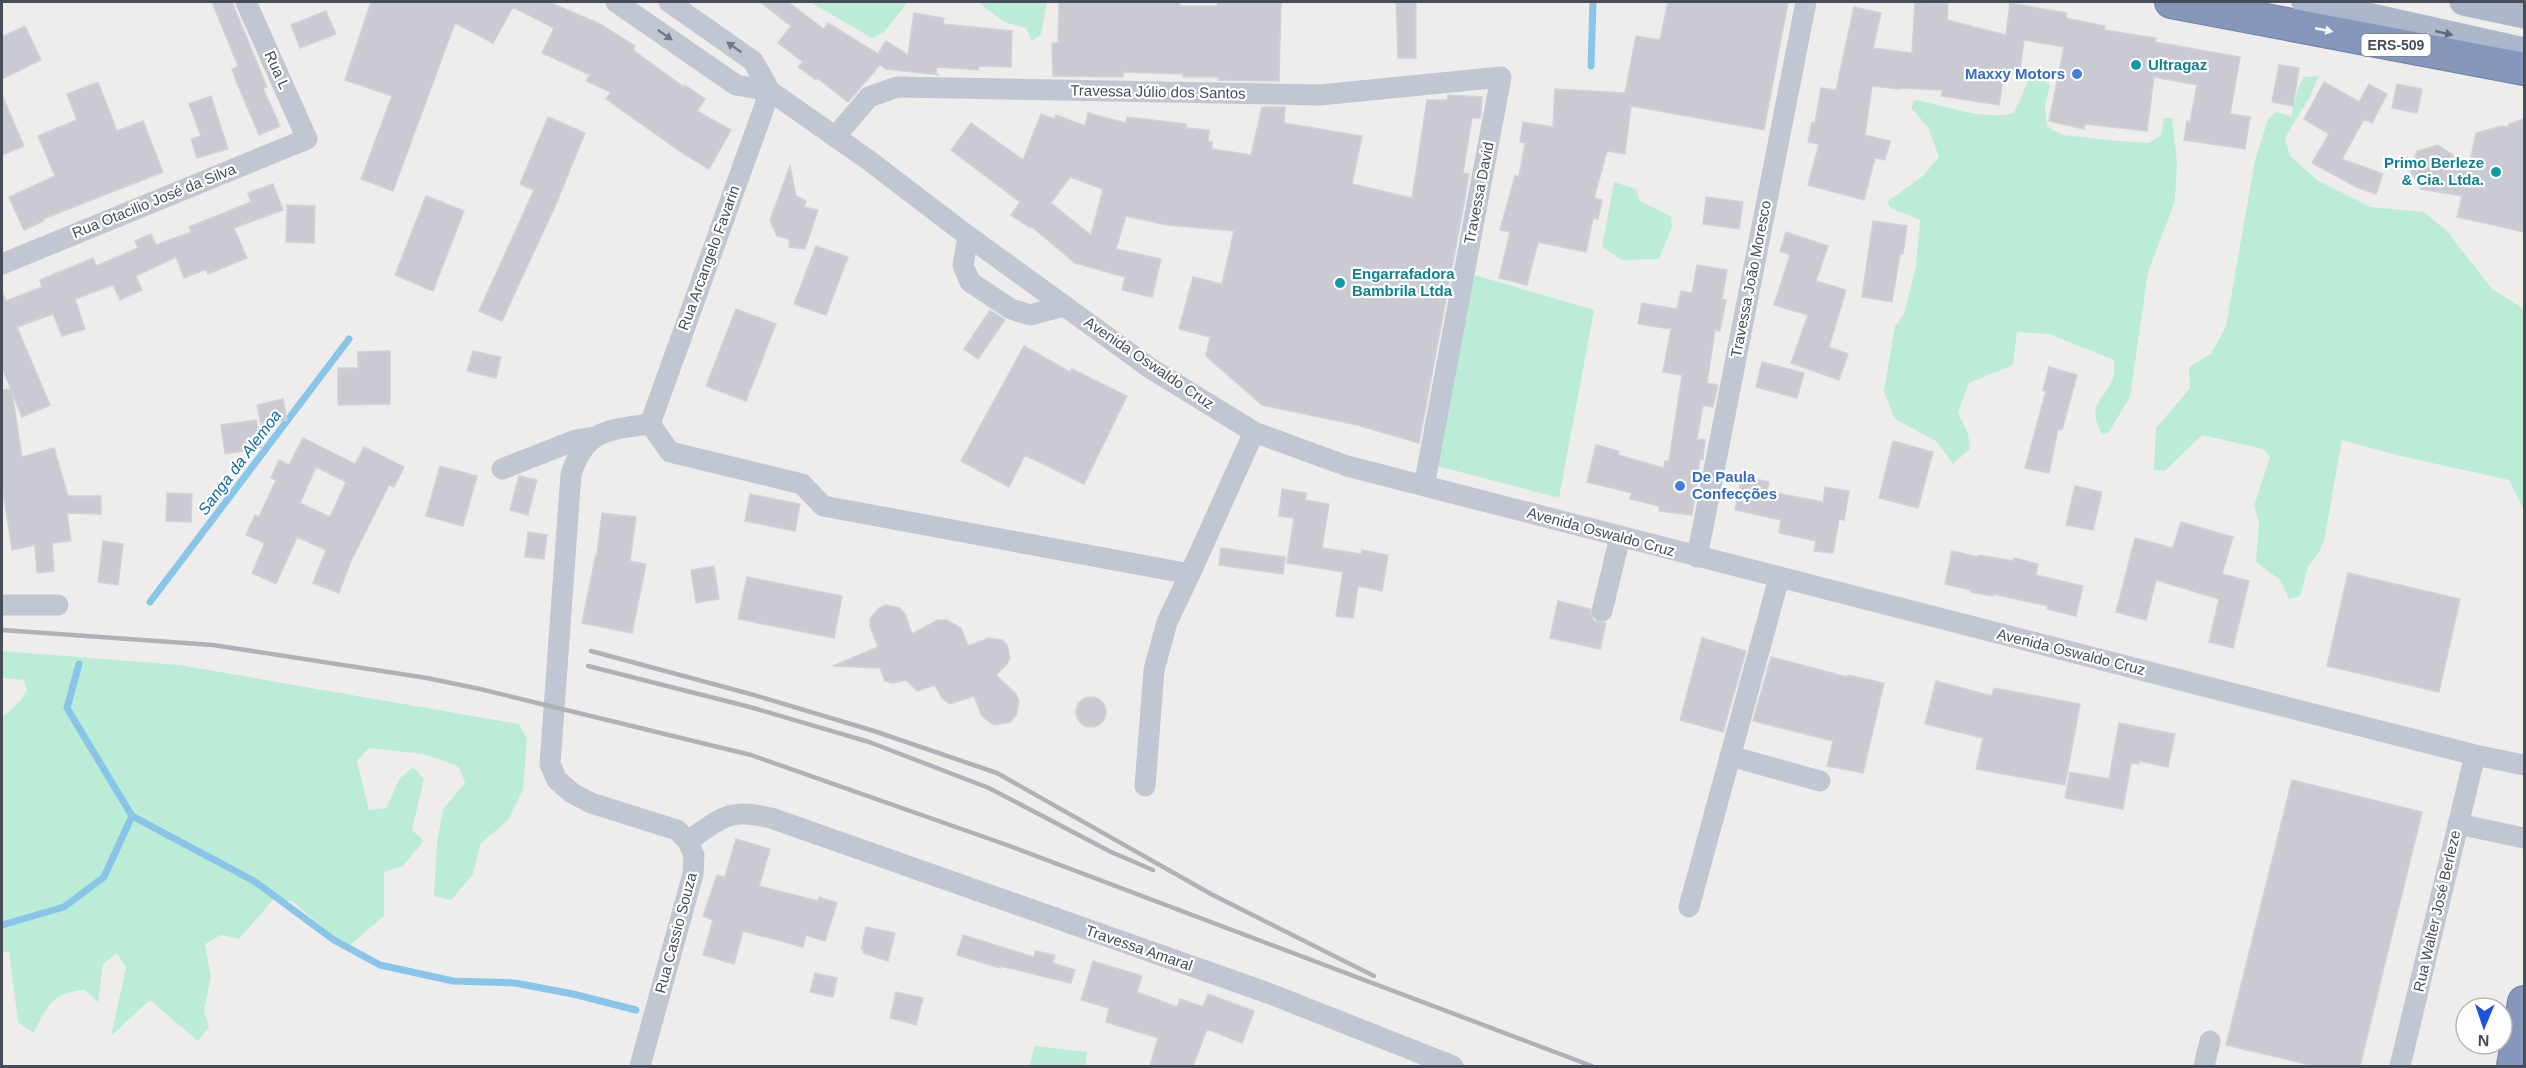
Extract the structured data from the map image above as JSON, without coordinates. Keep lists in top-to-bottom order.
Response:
{
  "streets": {
    "highway": ["ERS-509"],
    "street": [
      "Rua L",
      "Travessa Júlio dos Santos",
      "Travessa David",
      "Rua Otacilio José da Silva",
      "Rua Arcangelo Favarin",
      "Travessa João Moresco",
      "Avenida Oswaldo Cruz",
      "Rua Walter José Berleze",
      "Rua Cassio Souza",
      "Travessa Amaral"
    ]
  },
  "crossings": [
    ["Rua L", "Rua Otacilio José da Silva"],
    ["Travessa Júlio dos Santos", "Travessa David"],
    ["Travessa Júlio dos Santos", "Avenida Oswaldo Cruz"],
    ["Travessa David", "Avenida Oswaldo Cruz"],
    ["Rua Arcangelo Favarin", "Avenida Oswaldo Cruz"],
    ["Travessa João Moresco", "Avenida Oswaldo Cruz"],
    ["Avenida Oswaldo Cruz", "Rua Walter José Berleze"],
    ["Rua Cassio Souza", "Travessa Amaral"]
  ],
  "water": ["Sanga da Alemoa"],
  "places": [
    "Ultragaz",
    "Maxxy Motors",
    "Primo Berleze & Cia. Ltda.",
    "Engarrafadora Bambrila Ltda",
    "De Paula Confecções"
  ],
  "north": "bottom"
}
